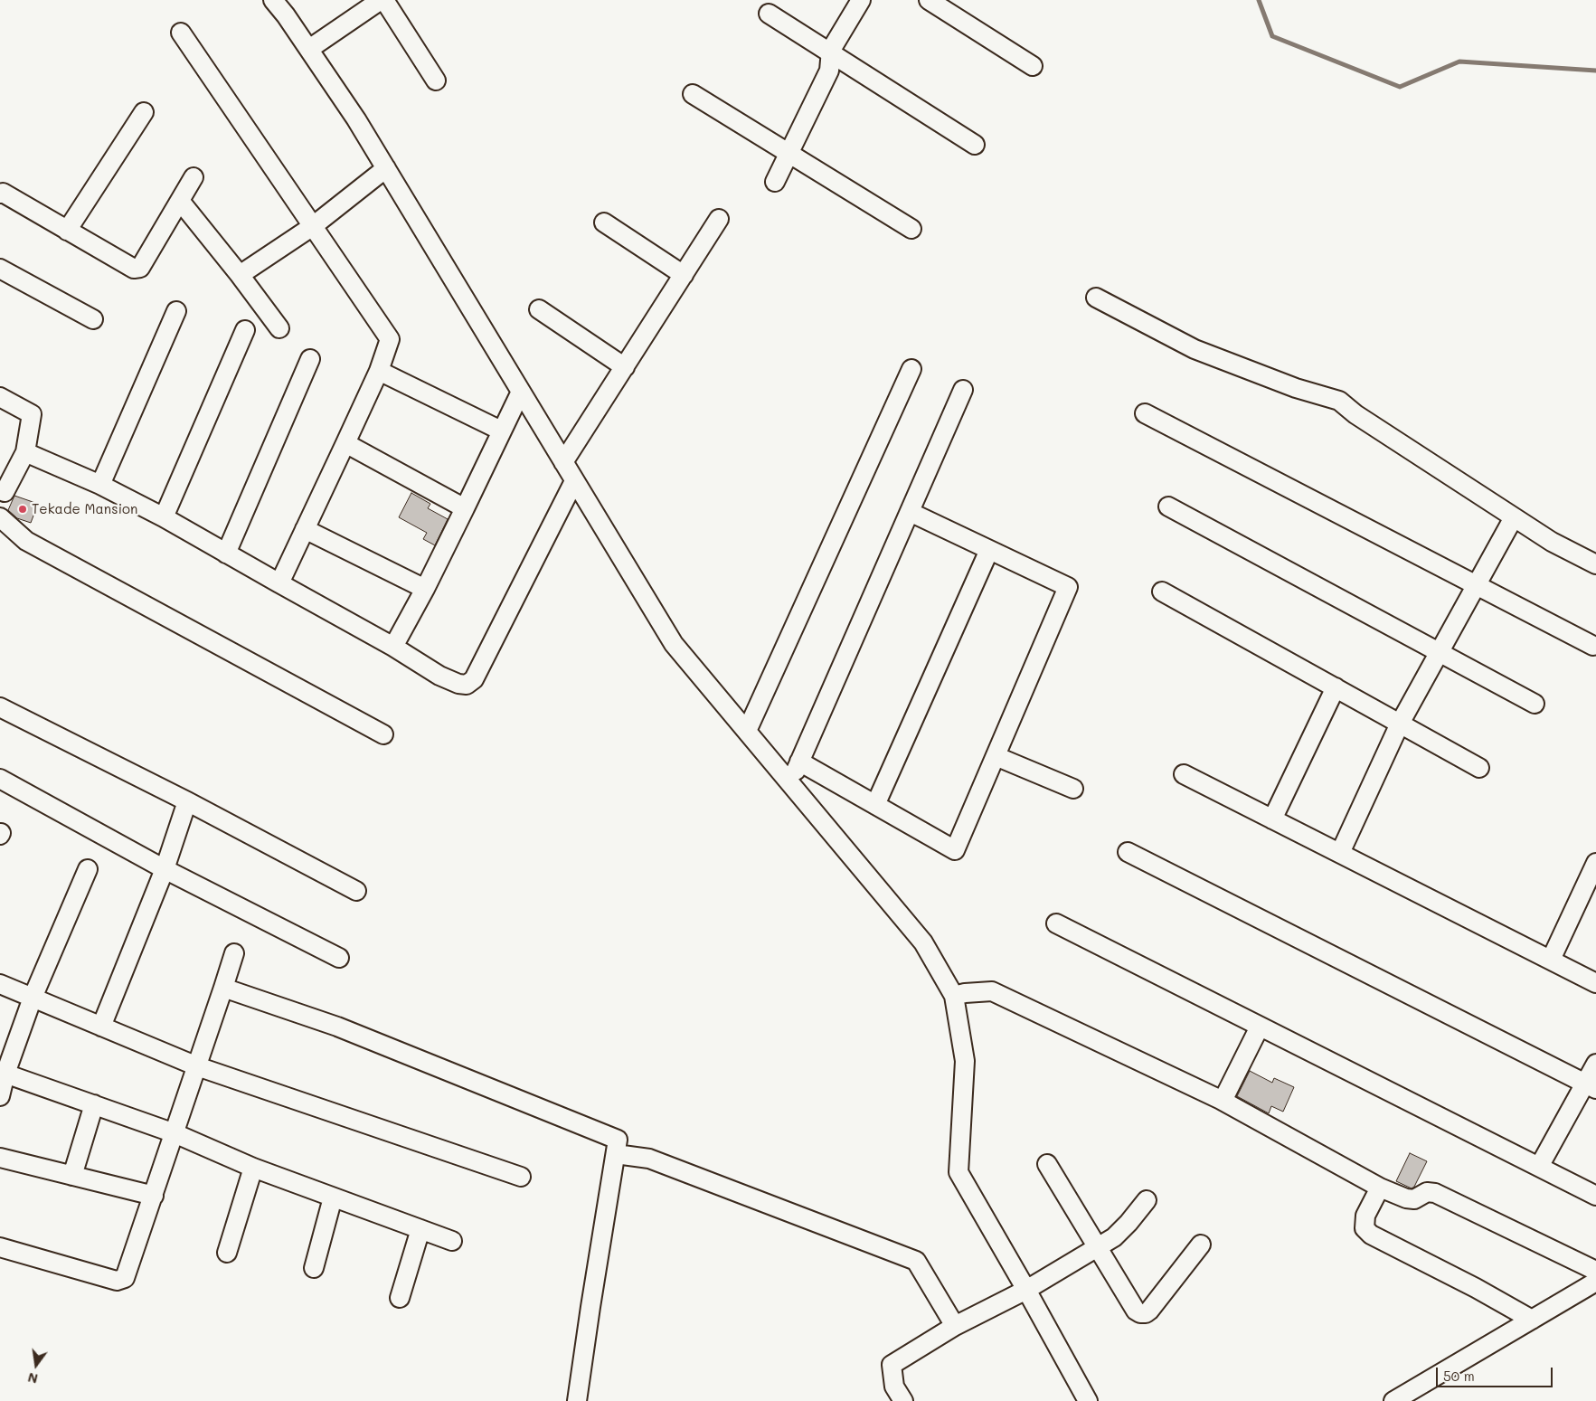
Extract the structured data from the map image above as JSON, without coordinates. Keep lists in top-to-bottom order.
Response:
{
  "places": ["Tekade Mansion"],
  "scale_bar": "50 m",
  "north": "bottom"
}
